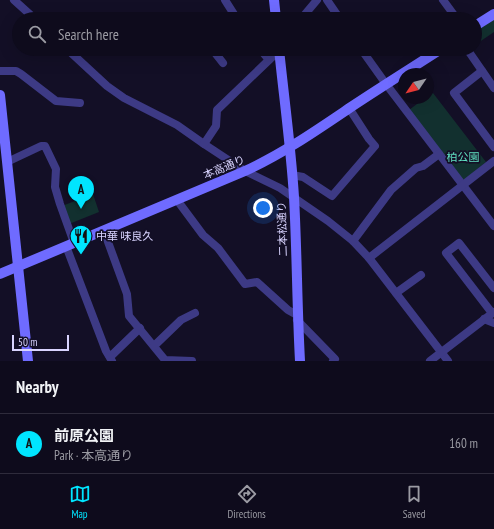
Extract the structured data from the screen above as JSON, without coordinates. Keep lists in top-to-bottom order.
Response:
{
  "streets": {
    "street": ["本高通り", "二本松通り"]
  },
  "crossings": [
    ["本高通り", "二本松通り"]
  ],
  "parks": ["柏公園"],
  "places": {
    "restaurant": ["中華 味良久"]
  },
  "scale_bar": "50 m",
  "north": "bottom left",
  "page": {
    "search": "Search here",
    "pins": "A",
    "scale": "50 m",
    "heading": "Nearby",
    "list": [
      {
        "mark": "A",
        "name": "前原公園",
        "note": "Park · 本高通り",
        "value": "160 m"
      }
    ],
    "nav": ["Map", "Directions", "Saved"]
  }
}
